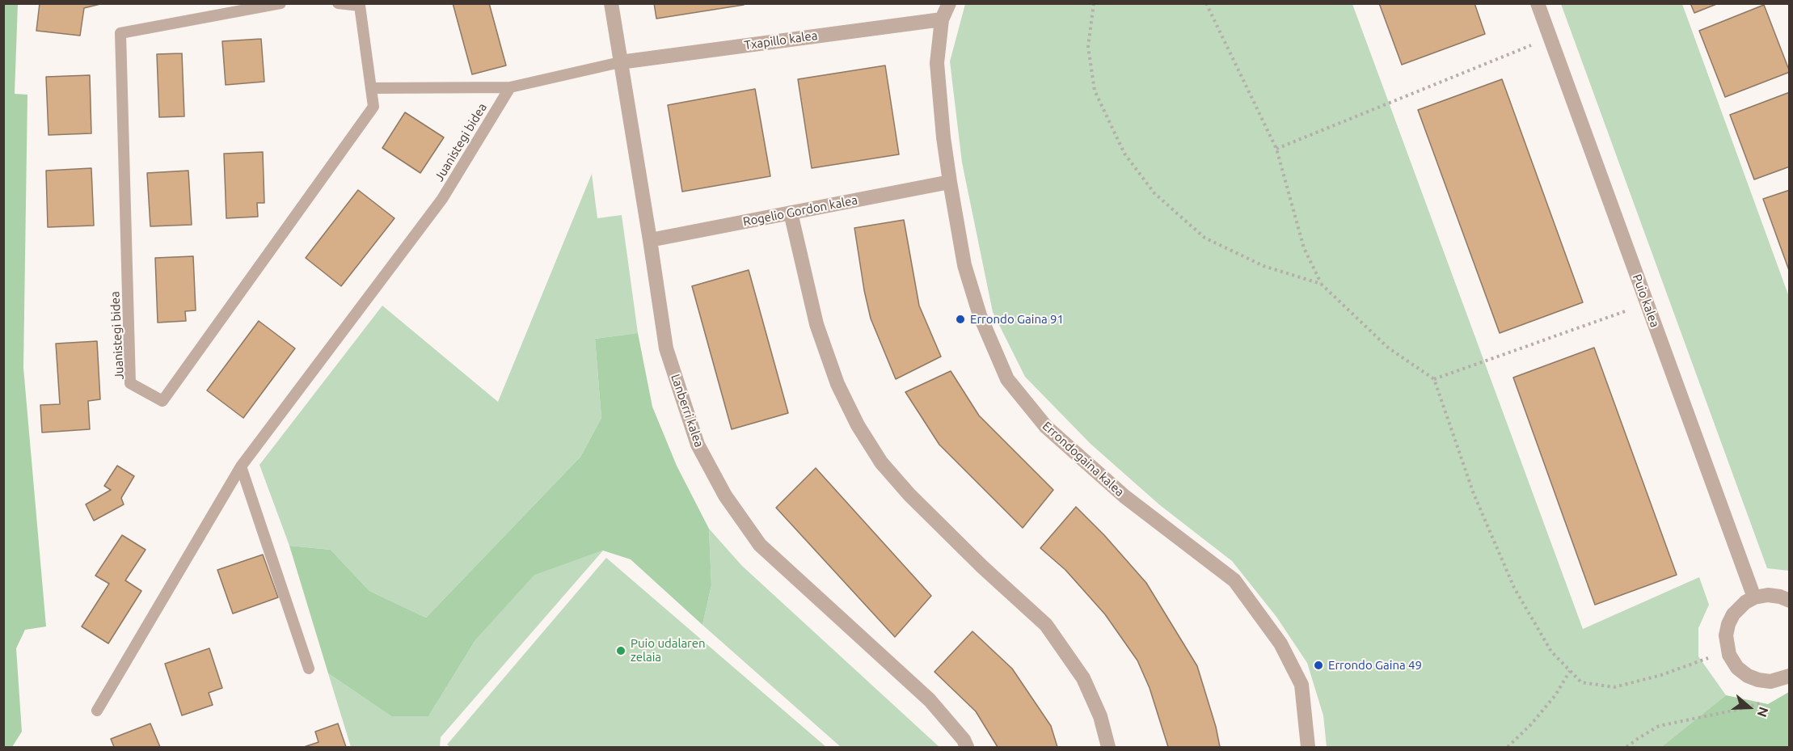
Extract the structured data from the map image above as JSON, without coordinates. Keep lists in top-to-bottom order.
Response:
{
  "streets": {
    "street": [
      "Txapillo kalea",
      "Rogelio Gordon kalea",
      "Puio kalea",
      "Lanberri kalea",
      "Errondogaina kalea"
    ],
    "lane": ["Juanistegi bidea"]
  },
  "crossings": [
    ["Txapillo kalea", "Juanistegi bidea"],
    ["Txapillo kalea", "Lanberri kalea"],
    ["Txapillo kalea", "Errondogaina kalea"],
    ["Juanistegi bidea", "Lanberri kalea"],
    ["Rogelio Gordon kalea", "Lanberri kalea"],
    ["Rogelio Gordon kalea", "Errondogaina kalea"]
  ],
  "places": ["Errondo Gaina 91", "Puio udalaren zelaia", "Errondo Gaina 49"],
  "north": "right"
}
